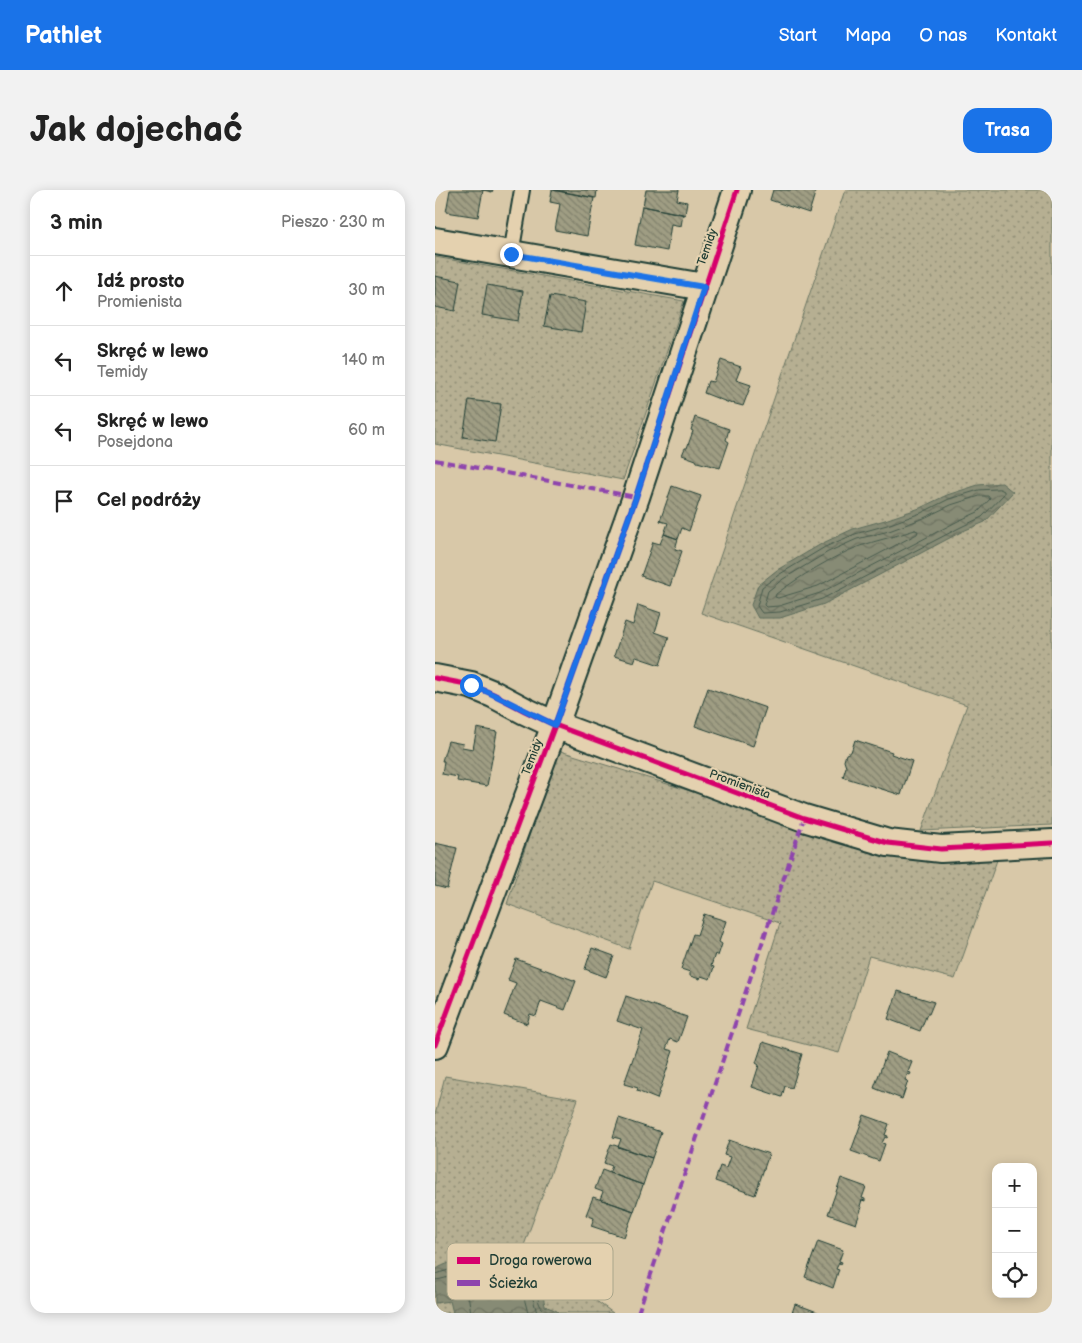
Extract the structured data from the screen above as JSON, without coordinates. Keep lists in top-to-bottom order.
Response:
{
  "streets": {
    "street": ["Temidy", "Promienista"]
  },
  "crossings": [
    ["Temidy", "Promienista"]
  ],
  "legend": ["Droga rowerowa", "Ścieżka"],
  "page": {
    "header": "Pathlet",
    "nav": [
      "Start",
      "Mapa",
      "O nas",
      "Kontakt"
    ],
    "buttons": "Trasa",
    "title": "Jak dojechać",
    "heading": ["3 min", "Pieszo · 230 m"],
    "list": [
      ["Idź prosto", "Promienista", "30 m"],
      ["Skręć w lewo", "Temidy", "140 m"],
      ["Skręć w lewo", "Posejdona", "60 m"],
      "Cel podróży"
    ],
    "map_buttons": ["+", "−"]
  }
}
